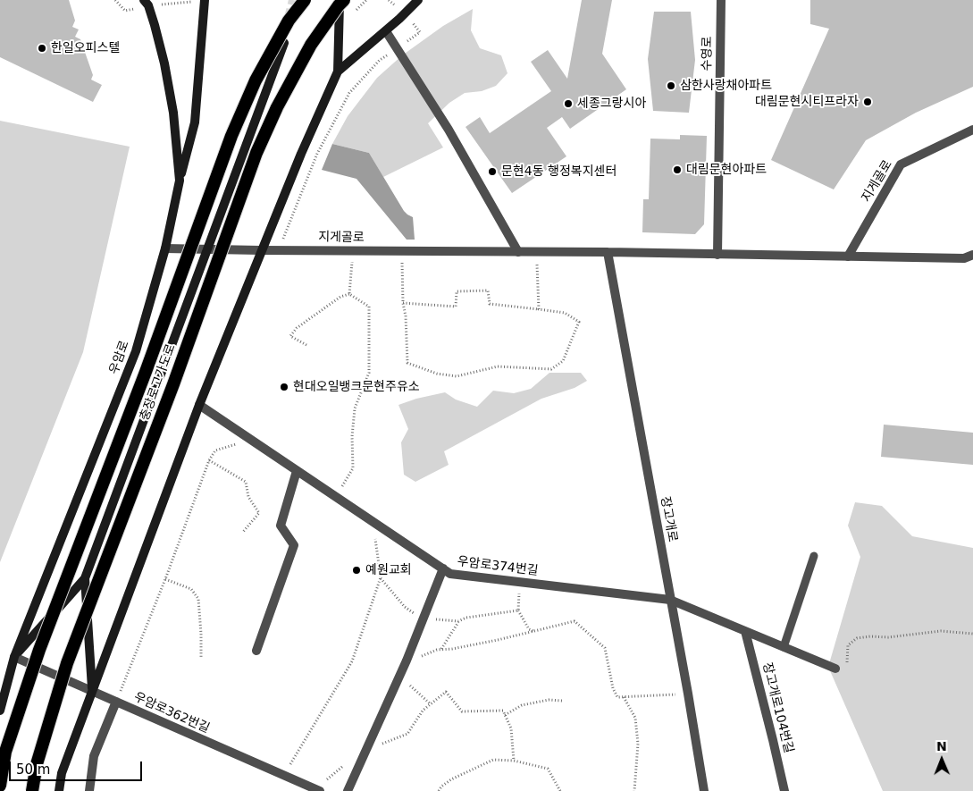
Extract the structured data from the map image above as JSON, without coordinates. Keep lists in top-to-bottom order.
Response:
{
  "streets": {
    "highway": ["충장로고가도로"],
    "main road": ["우암로"],
    "street": [
      "수영로",
      "지게골로",
      "장고개로",
      "우암로374번길",
      "장고개로104번길",
      "우암로362번길"
    ]
  },
  "crossings": [
    ["수영로", "지게골로"],
    ["지게골로", "우암로"],
    ["지게골로", "장고개로"],
    ["우암로", "우암로362번길"],
    ["장고개로", "우암로374번길"],
    ["장고개로", "장고개로104번길"],
    ["우암로374번길", "장고개로104번길"]
  ],
  "places": [
    "한일오피스텔",
    "삼한사랑채아파트",
    "대림문현시티프라자",
    "세종그랑시아",
    "대림문현아파트",
    "문현4동 행정복지센터",
    "현대오일뱅크문현주유소",
    "예원교회"
  ],
  "scale_bar": "50 m",
  "north": "top"
}
